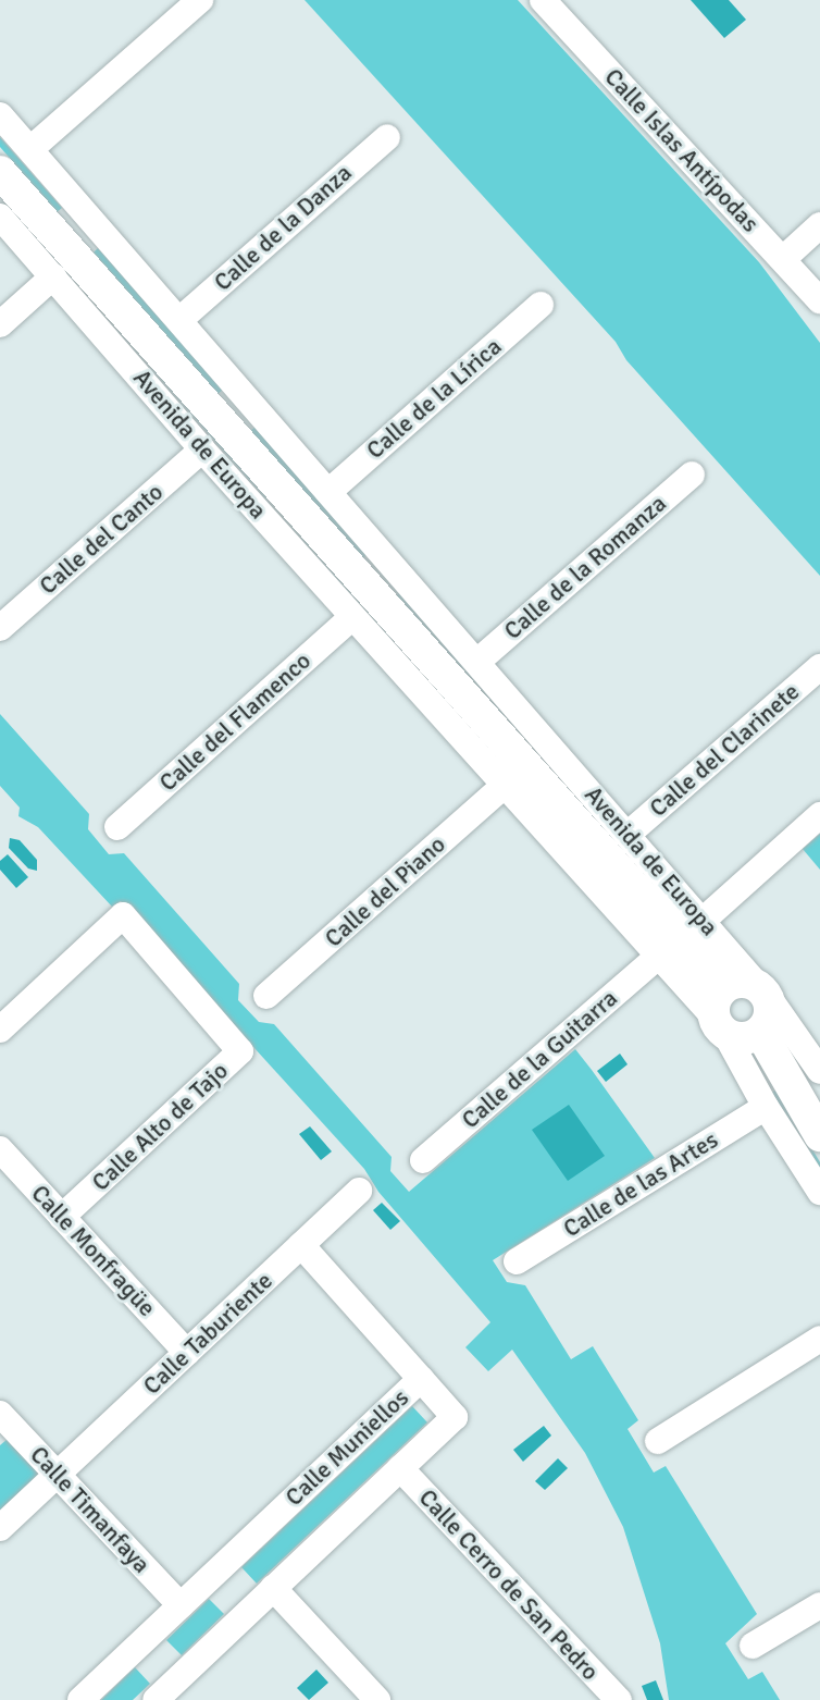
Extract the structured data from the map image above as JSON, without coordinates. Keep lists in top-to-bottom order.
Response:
{
  "streets": {
    "street": [
      "Calle Islas Antípodas",
      "Calle de la Danza",
      "Calle de la Lírica",
      "Avenida de Europa",
      "Calle del Canto",
      "Calle de la Romanza",
      "Calle del Flamenco",
      "Calle del Clarinete",
      "Calle del Piano",
      "Calle de la Guitarra",
      "Calle Alto de Tajo",
      "Calle de las Artes",
      "Calle Monfragüe",
      "Calle Taburiente",
      "Calle Muniellos",
      "Calle Timanfaya",
      "Calle Cerro de San Pedro"
    ]
  },
  "crossings": [
    ["Calle de la Danza", "Avenida de Europa"],
    ["Calle de la Lírica", "Avenida de Europa"],
    ["Avenida de Europa", "Calle del Canto"],
    ["Avenida de Europa", "Calle de la Romanza"],
    ["Avenida de Europa", "Calle del Flamenco"],
    ["Avenida de Europa", "Calle del Clarinete"],
    ["Avenida de Europa", "Calle del Piano"],
    ["Avenida de Europa", "Calle de la Guitarra"],
    ["Avenida de Europa", "Calle de las Artes"],
    ["Calle Alto de Tajo", "Calle Monfragüe"],
    ["Calle Monfragüe", "Calle Taburiente"],
    ["Calle Taburiente", "Calle Timanfaya"],
    ["Calle Muniellos", "Calle Timanfaya"],
    ["Calle Muniellos", "Calle Cerro de San Pedro"]
  ]
}
